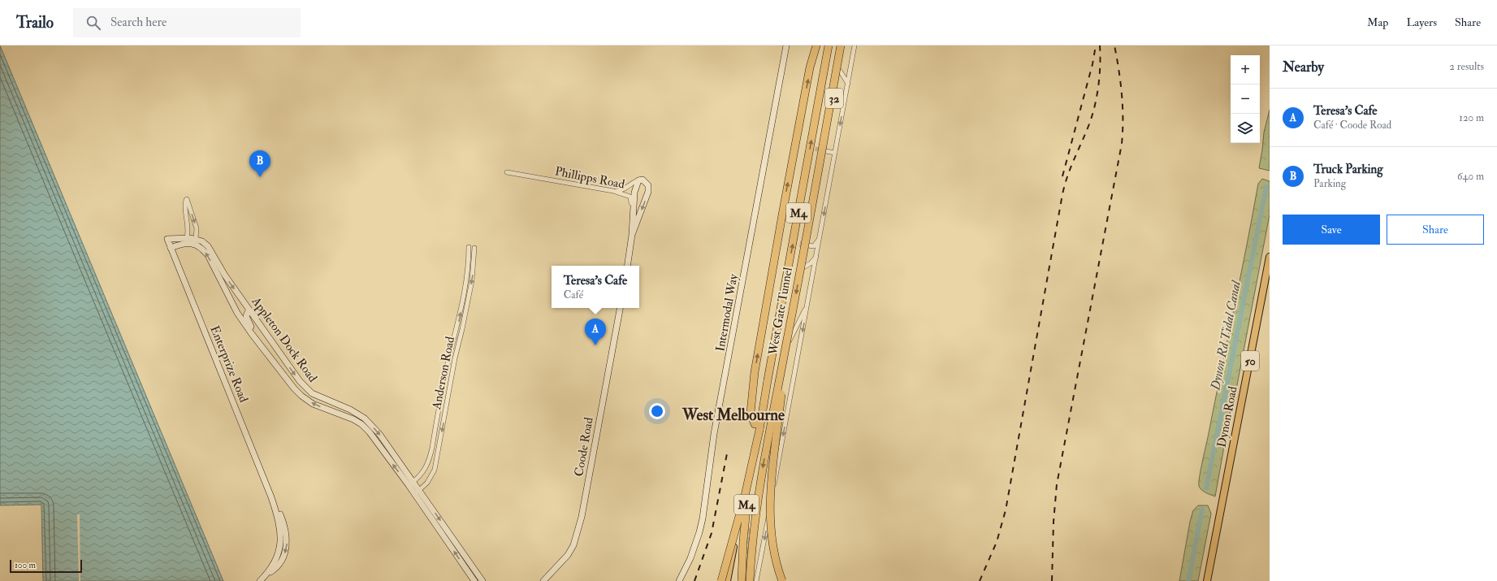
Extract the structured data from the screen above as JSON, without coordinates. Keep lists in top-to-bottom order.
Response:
{
  "streets": {
    "highway": ["M4", "West Gate Tunnel"],
    "main road": ["32", "50", "Dynon Road"],
    "street": [
      "Phillipps Road",
      "Intermodal Way",
      "Appleton Dock Road",
      "Enterprize Road",
      "Anderson Road",
      "Coode Road"
    ]
  },
  "crossings": [
    ["Appleton Dock Road", "Enterprize Road"],
    ["Appleton Dock Road", "Anderson Road"]
  ],
  "districts": ["West Melbourne"],
  "water": ["Dynon Rd Tidal Canal"],
  "scale_bar": "100 m",
  "page": {
    "header": "Trailo",
    "search": "Search here",
    "nav": ["Map", "Layers", "Share"],
    "heading": ["Nearby", "2 results"],
    "map_buttons": ["+", "−"],
    "list": [
      {
        "mark": "A",
        "name": "Teresa's Cafe",
        "note": "Café · Coode Road",
        "value": "120 m"
      },
      {
        "mark": "B",
        "name": "Truck Parking",
        "note": "Parking",
        "value": "640 m"
      }
    ],
    "pins": ["B", "A"],
    "buttons": ["Save", "Share"],
    "popup": ["Teresa's Cafe", "Café"],
    "scale": "100 m"
  }
}
